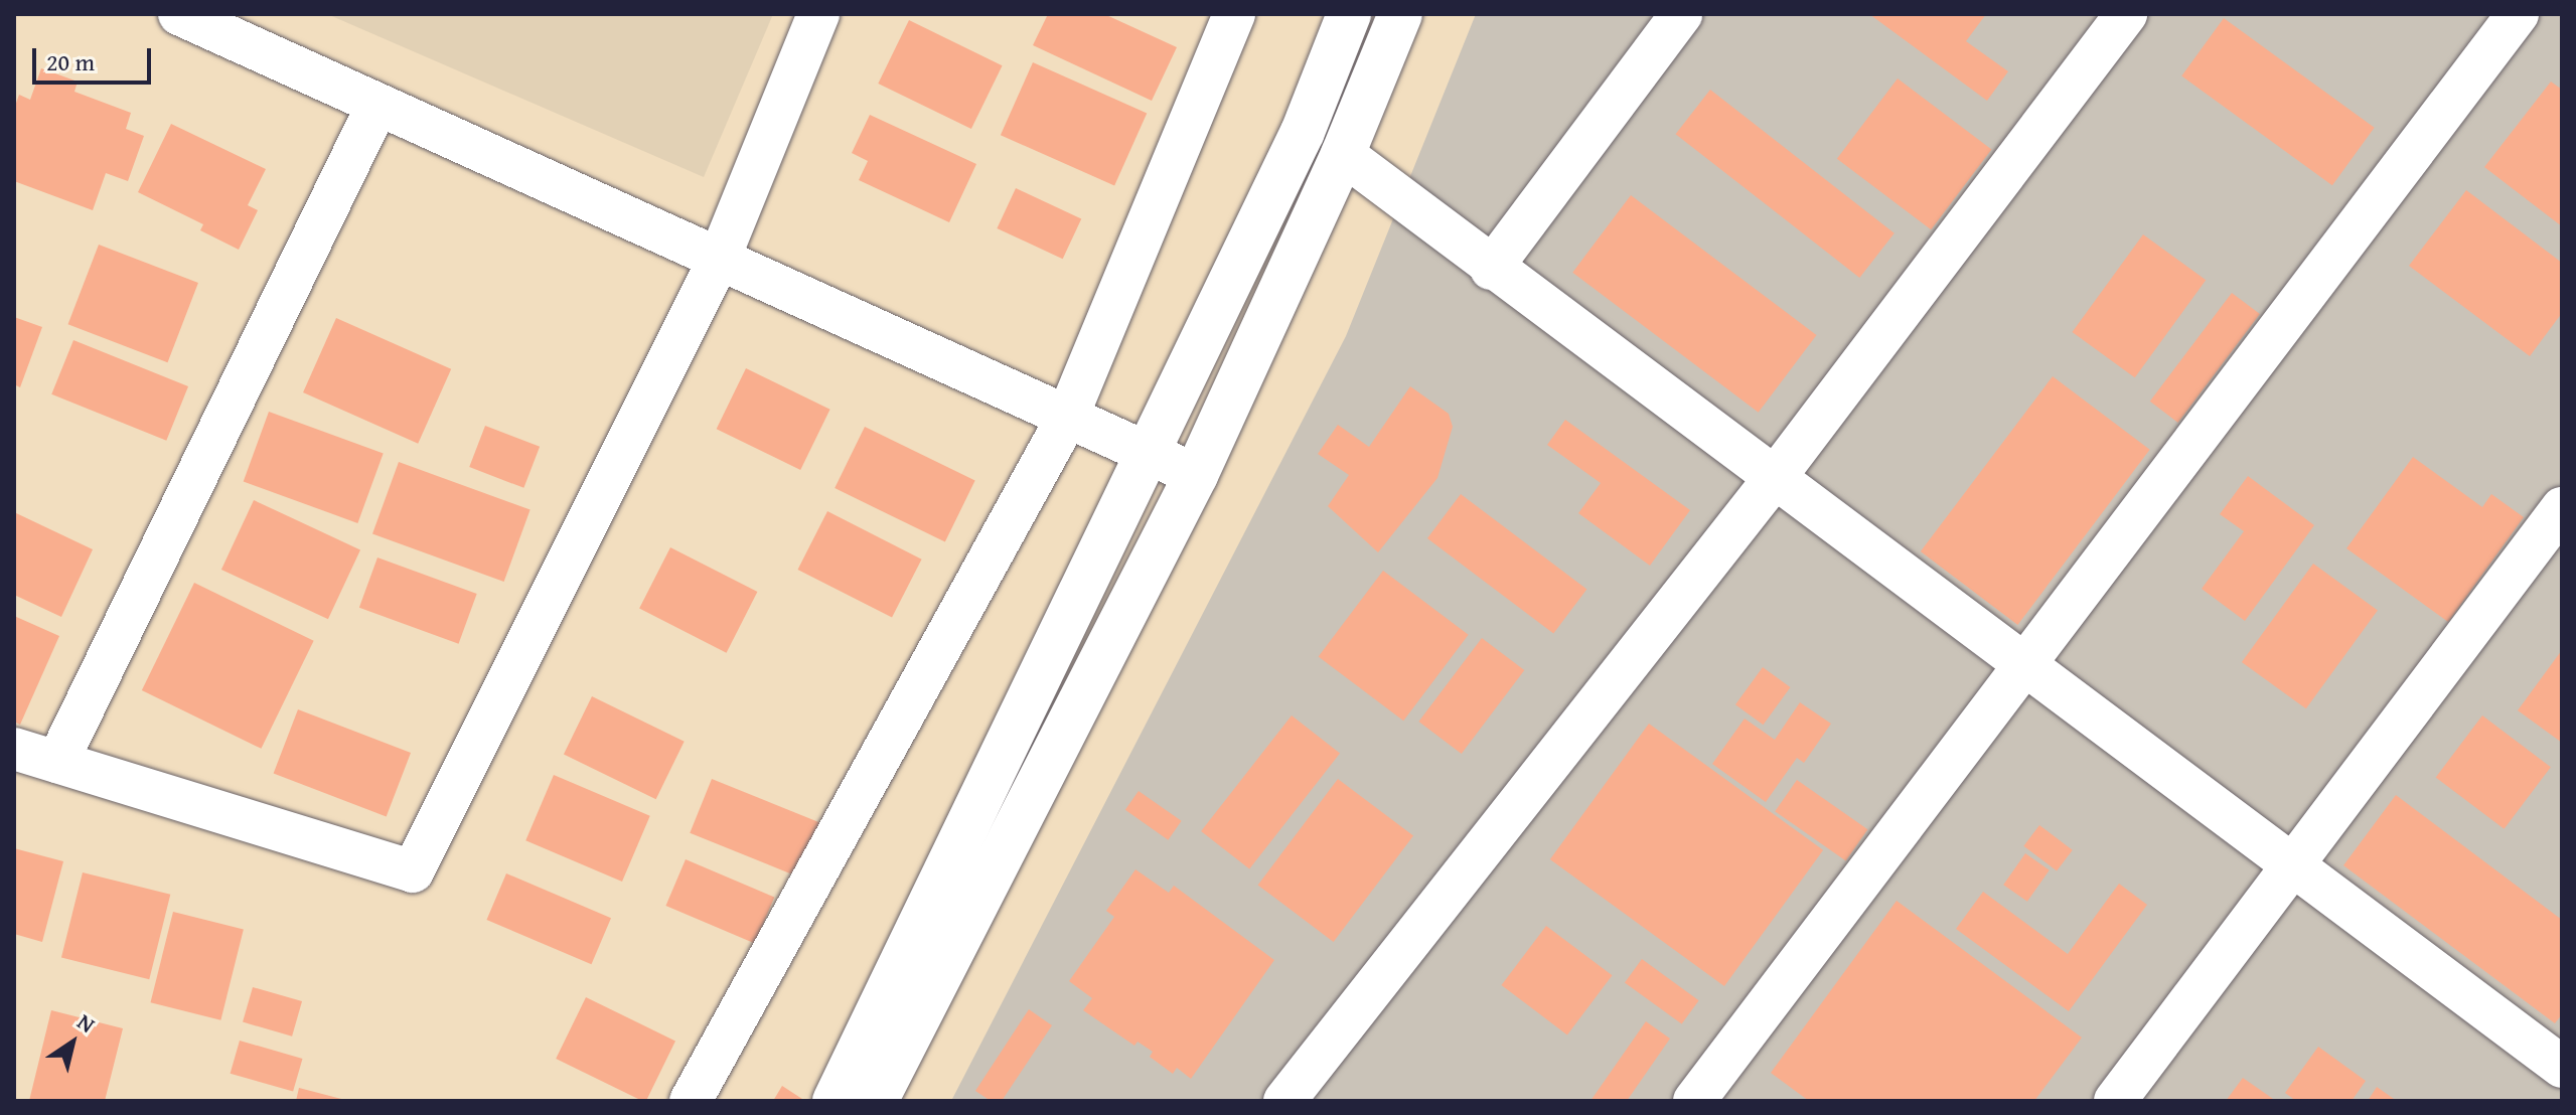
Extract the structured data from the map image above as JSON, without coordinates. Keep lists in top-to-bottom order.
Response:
{
  "scale_bar": "20 m",
  "north": "top right"
}
